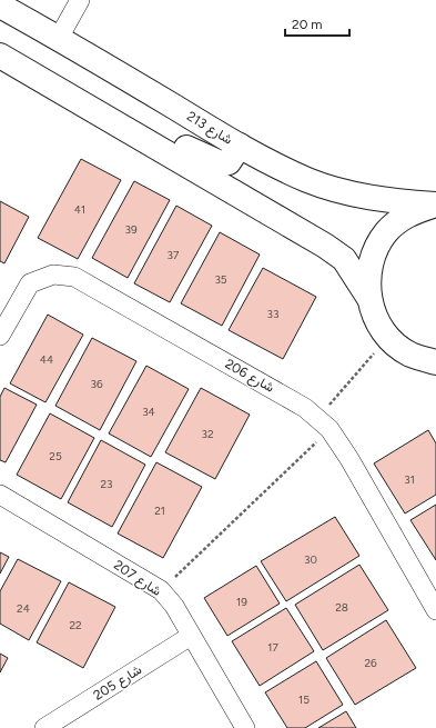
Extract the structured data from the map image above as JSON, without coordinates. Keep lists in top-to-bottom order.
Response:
{
  "streets": {
    "street": [
      "شارع 213",
      "شارع 206",
      "شارع 207",
      "شارع 205"
    ]
  },
  "crossings": [
    ["شارع 207", "شارع 205"]
  ],
  "house_numbers": [
    "41",
    "39",
    "37",
    "35",
    "33",
    "44",
    "36",
    "34",
    "32",
    "25",
    "31",
    "23",
    "21",
    "30",
    "19",
    "28",
    "24",
    "22",
    "17",
    "26",
    "15"
  ],
  "scale_bar": "20 m"
}
